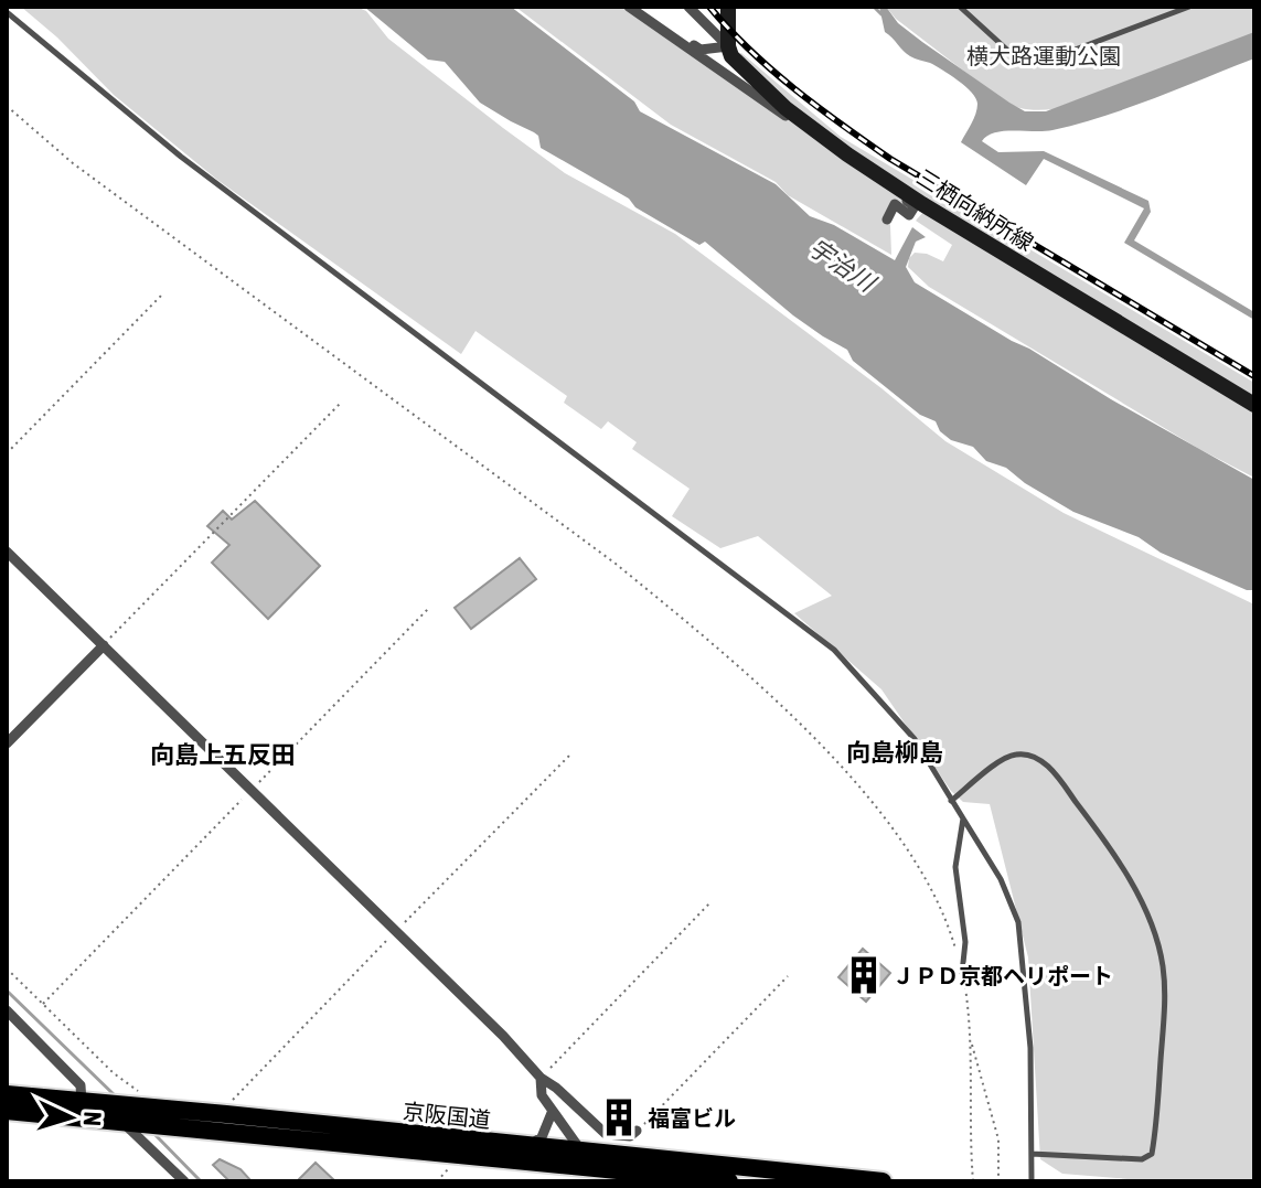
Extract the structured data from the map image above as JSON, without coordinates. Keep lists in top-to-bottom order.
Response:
{
  "streets": {
    "highway": ["京阪国道"],
    "main road": ["三栖向納所線"]
  },
  "districts": ["向島柳島", "向島上五反田"],
  "water": ["宇治川"],
  "parks": ["横大路運動公園"],
  "places": {
    "building": ["ＪＰＤ京都ヘリポート", "福富ビル"]
  },
  "north": "right"
}
